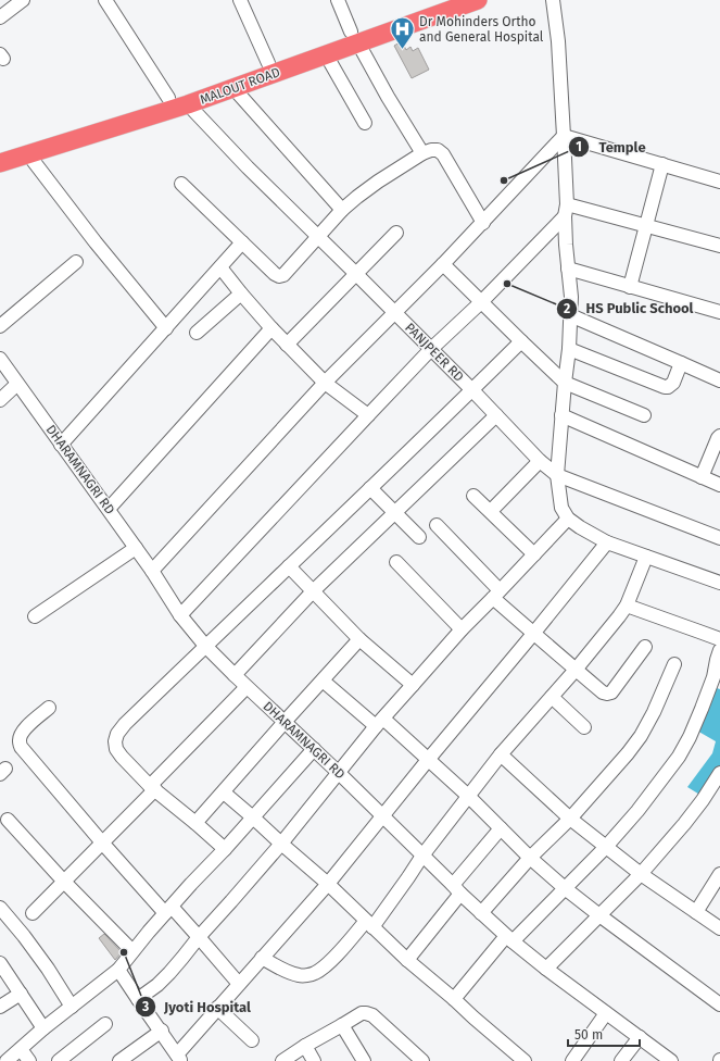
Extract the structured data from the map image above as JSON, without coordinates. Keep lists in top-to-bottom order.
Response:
{
  "streets": {
    "highway": ["MALOUT ROAD"],
    "street": ["PANJPEER RD", "DHARAMNAGRI RD"]
  },
  "crossings": [
    ["MALOUT ROAD", "PANJPEER RD"]
  ],
  "places": {
    "hospital": ["Dr Mohinders Ortho and General Hospital"],
    "other": ["Temple", "HS Public School", "Jyoti Hospital"]
  },
  "scale_bar": "50 m"
}
